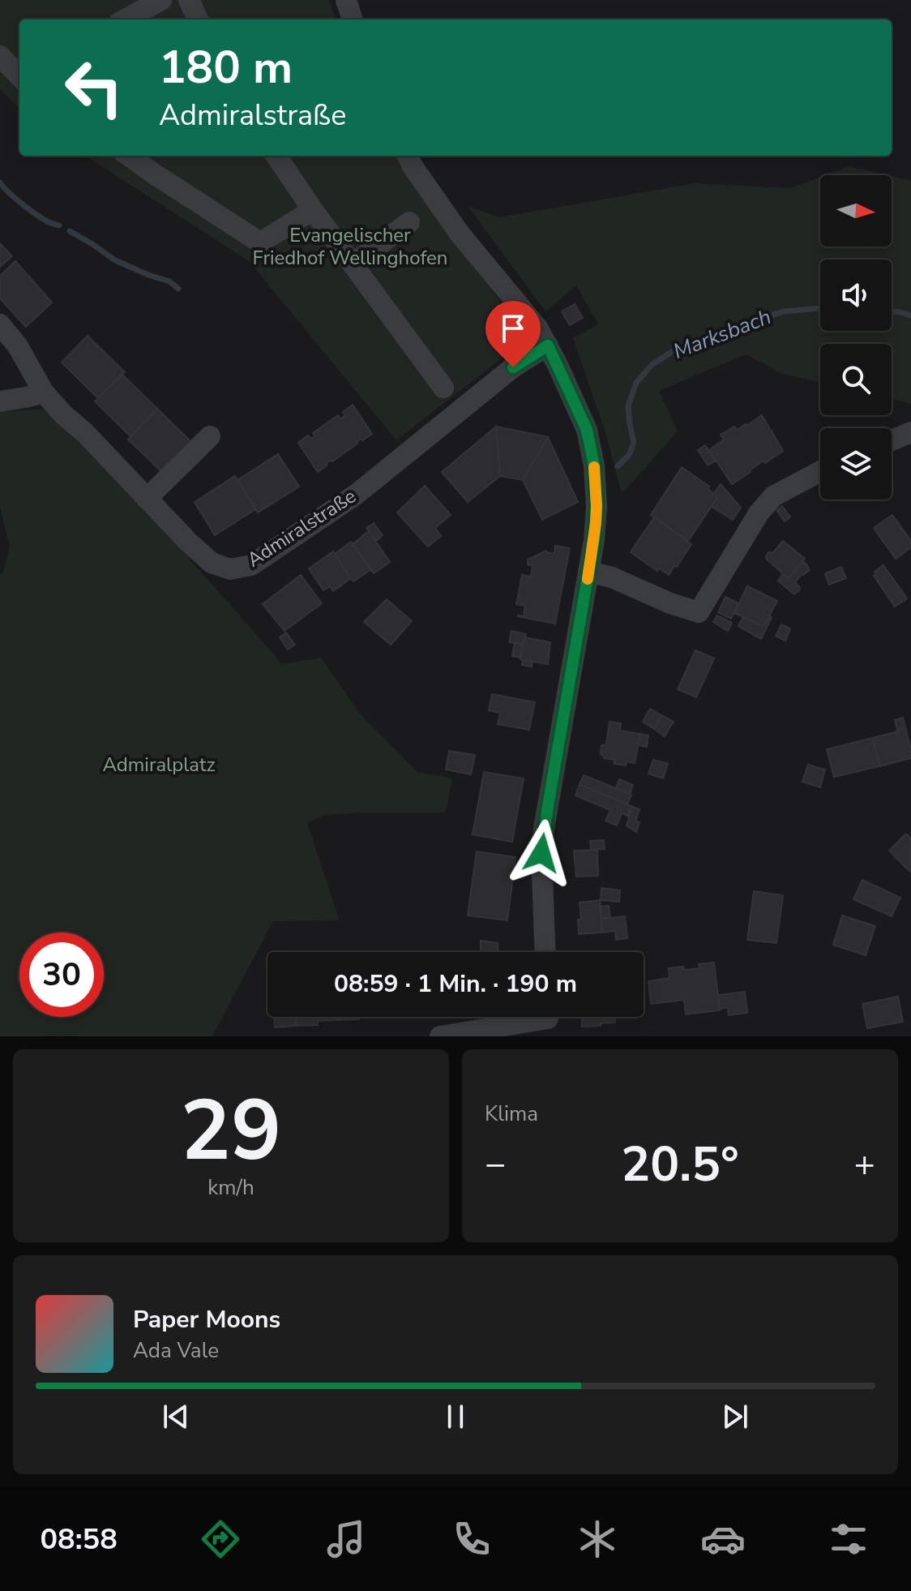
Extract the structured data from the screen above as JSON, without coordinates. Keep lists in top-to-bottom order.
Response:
{
  "streets": {
    "street": ["Admiralstraße"]
  },
  "water": ["Marksbach"],
  "parks": ["Evangelischer Friedhof Wellinghofen", "Admiralplatz"],
  "north": "right",
  "page": {
    "turn": ["180 m", "Admiralstraße"],
    "limit": "30",
    "trip": "08:59 · 1 Min. · 190 m",
    "tile": [
      ["29", "km/h"],
      "Klima"
    ],
    "heat": ["−", "20.5°", "+"],
    "song": ["Paper Moons", "Ada Vale"],
    "tabs": "08:58"
  }
}
